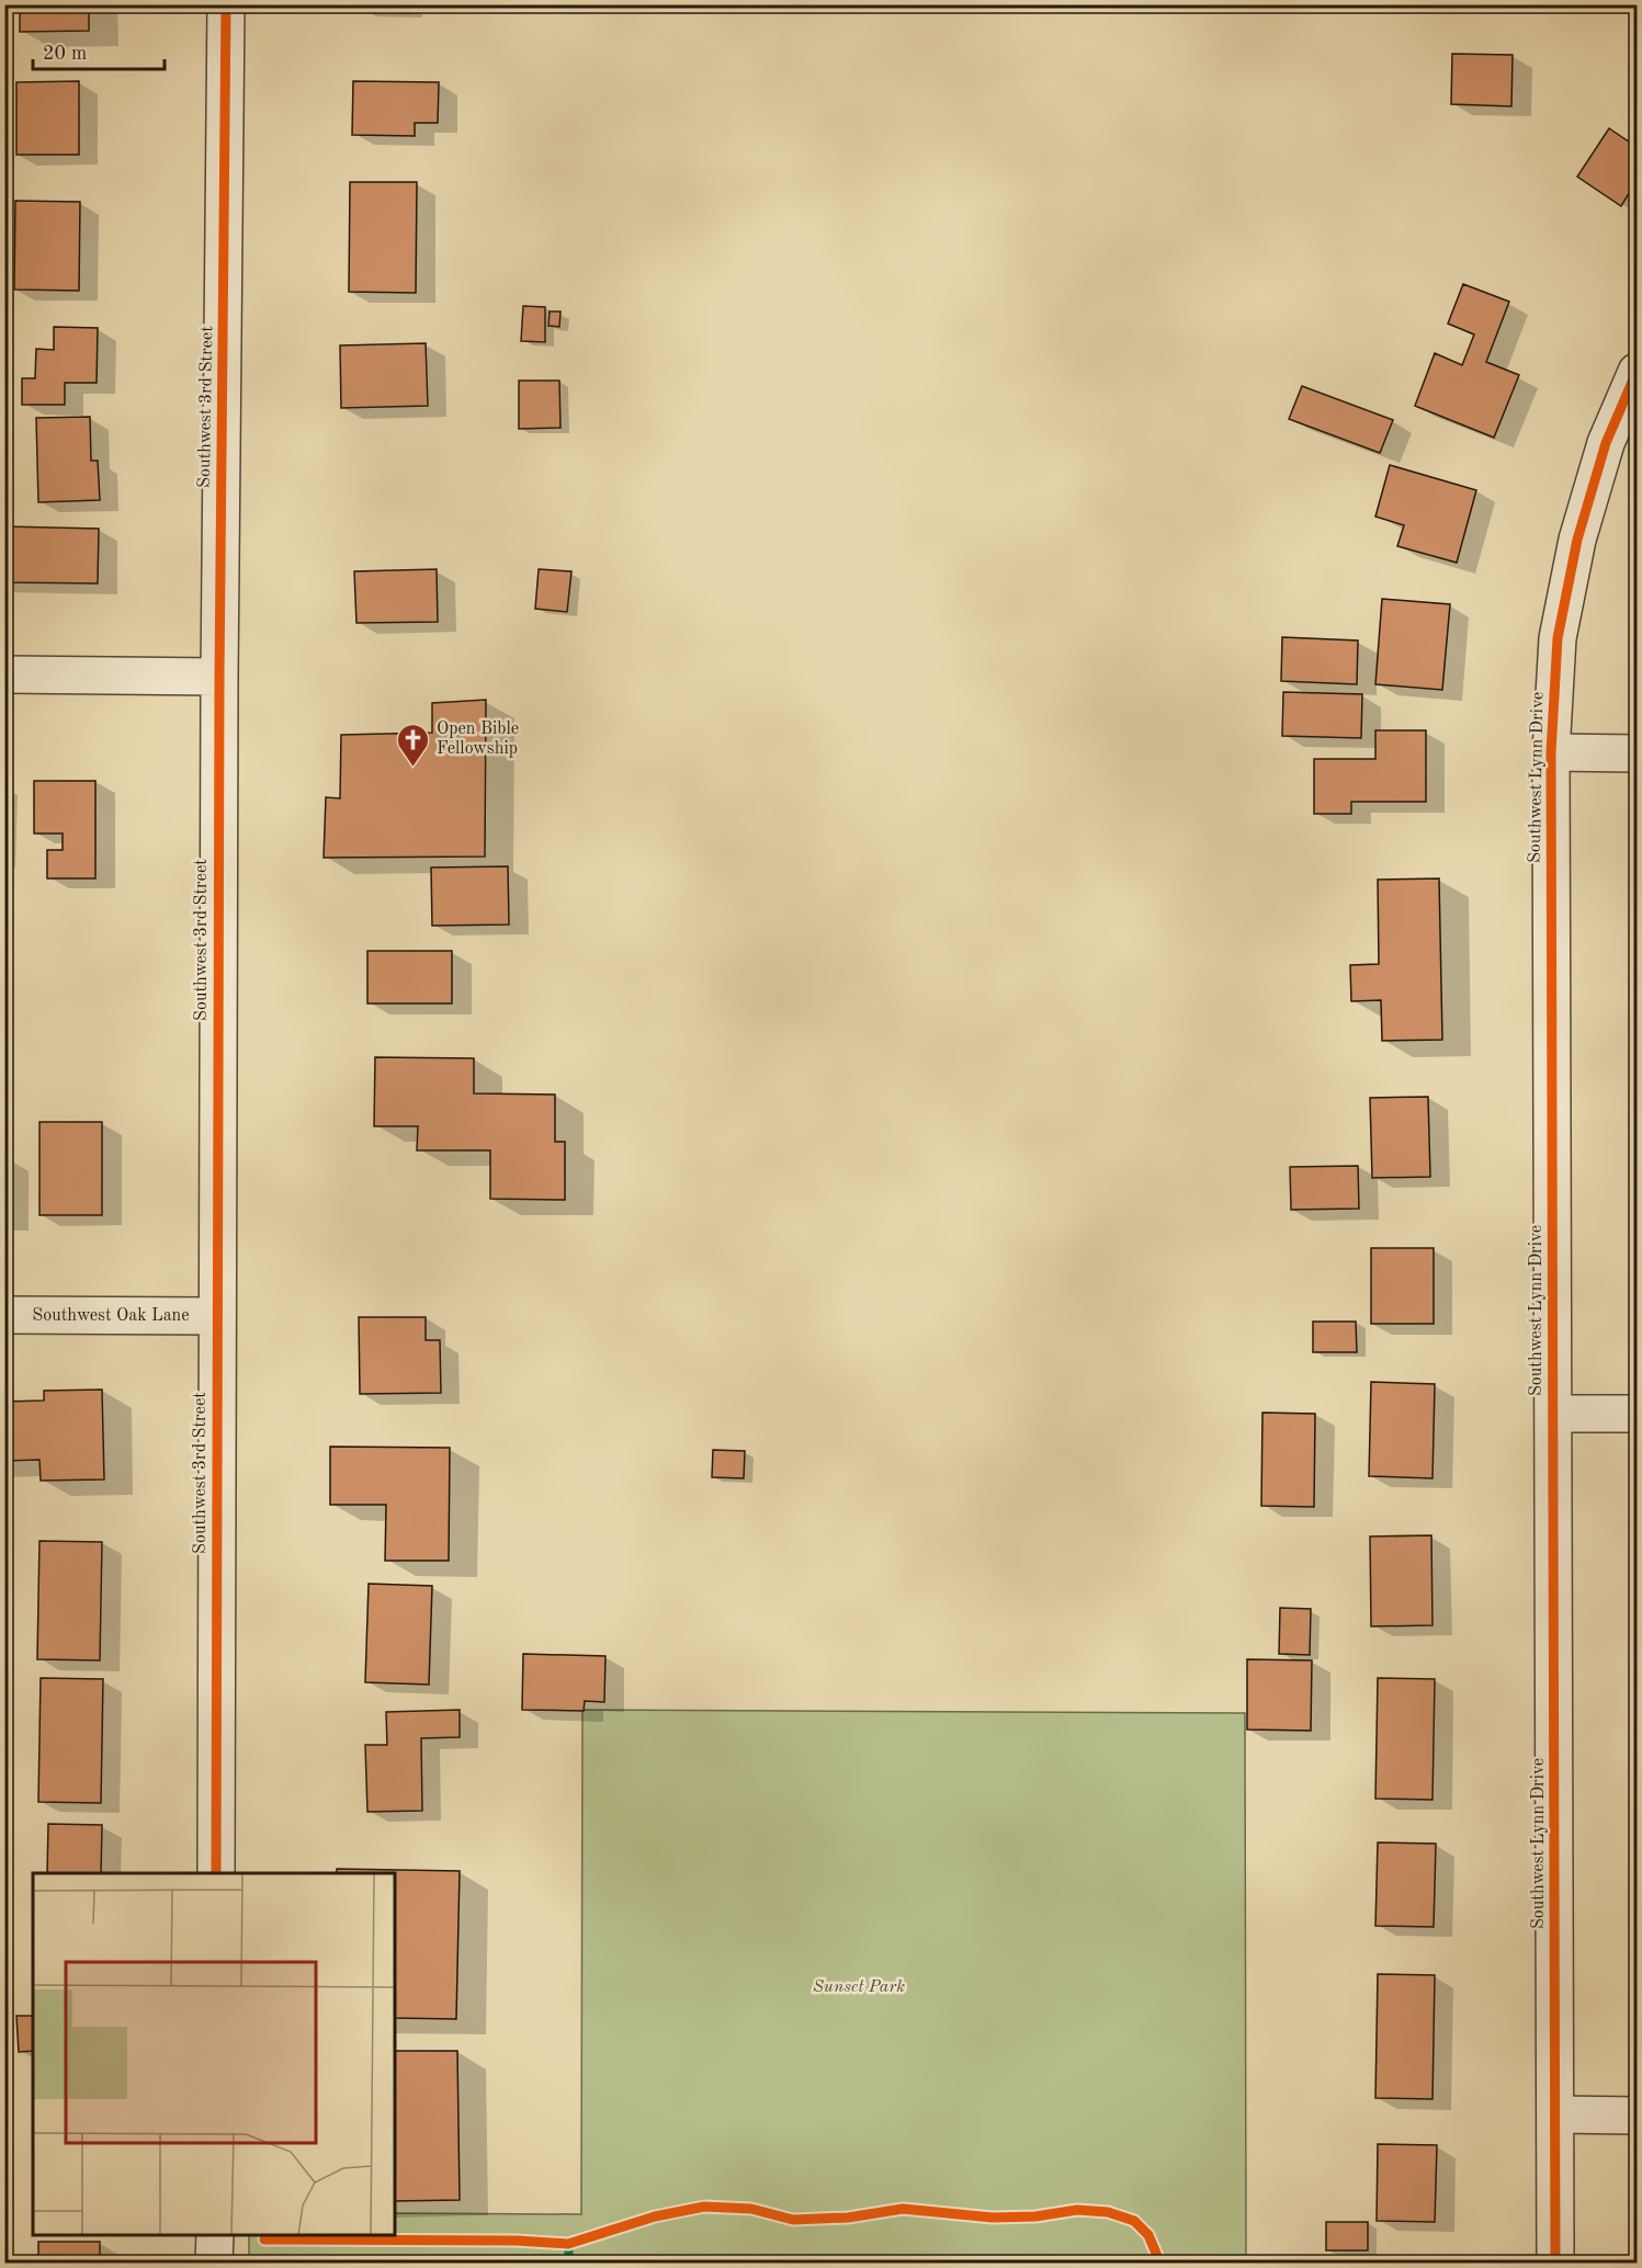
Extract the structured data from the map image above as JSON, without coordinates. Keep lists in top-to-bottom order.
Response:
{
  "streets": {
    "street": ["Southwest 3rd Street", "Southwest Lynn Drive", "Southwest Oak Lane"]
  },
  "crossings": [
    ["Southwest 3rd Street", "Southwest Oak Lane"]
  ],
  "parks": ["Sunset Park"],
  "places": {
    "church": ["Open Bible Fellowship"]
  },
  "scale_bar": "20 m"
}
